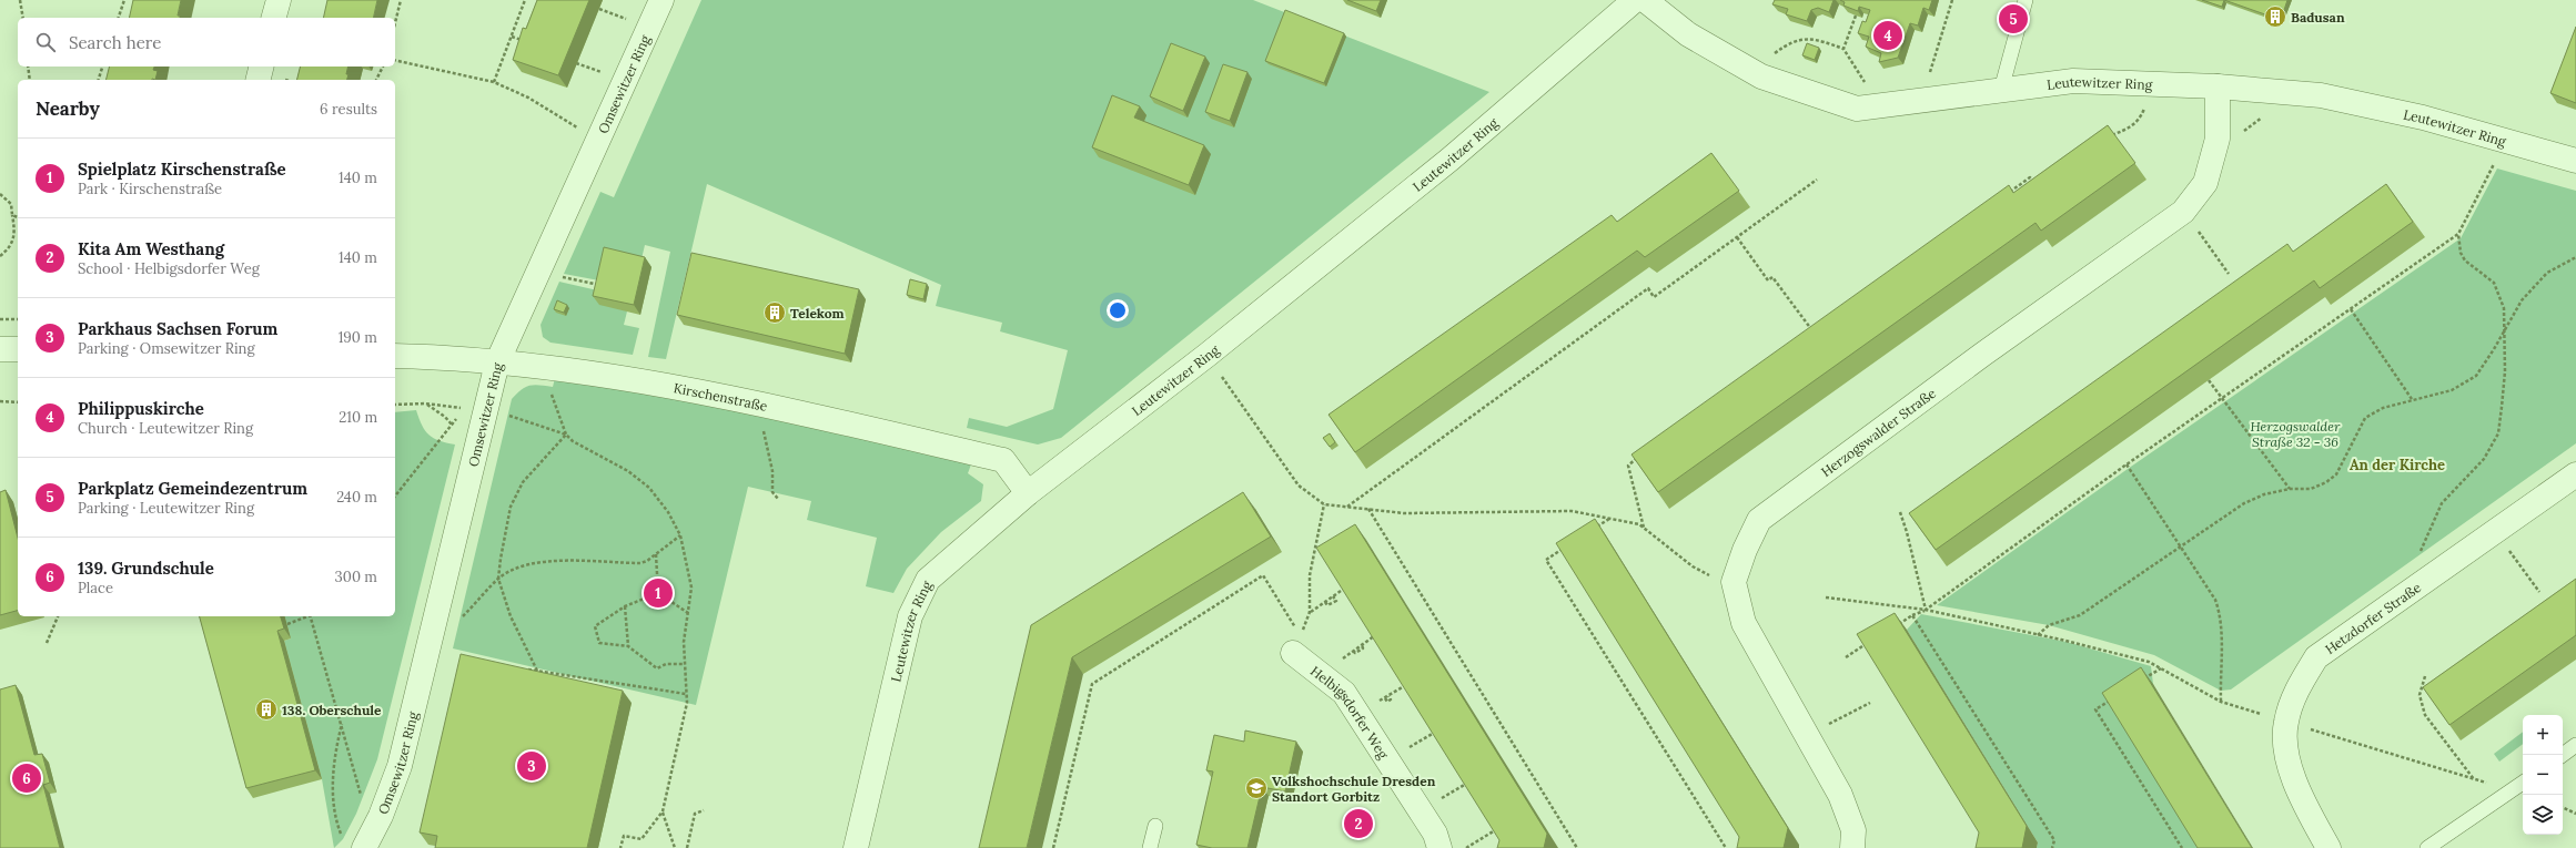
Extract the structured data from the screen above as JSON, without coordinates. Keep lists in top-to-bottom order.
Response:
{
  "streets": {
    "street": [
      "Omsewitzer Ring",
      "Leutewitzer Ring",
      "Kirschenstraße",
      "Herzogswalder Straße",
      "Hetzdorfer Straße",
      "Helbigsdorfer Weg"
    ]
  },
  "crossings": [
    ["Omsewitzer Ring", "Kirschenstraße"],
    ["Leutewitzer Ring", "Kirschenstraße"],
    ["Leutewitzer Ring", "Herzogswalder Straße"]
  ],
  "districts": ["An der Kirche"],
  "parks": ["Herzogswalder Straße 32 - 36"],
  "places": {
    "building": ["Badusan", "Telekom", "138. Oberschule"],
    "school or university": ["Volkshochschule Dresden Standort Gorbitz"]
  },
  "page": {
    "pins": [
      "5",
      "4",
      "1",
      "3",
      "6",
      "2"
    ],
    "search": "Search here",
    "heading": ["Nearby", "6 results"],
    "list": [
      {
        "mark": "1",
        "name": "Spielplatz Kirschenstraße",
        "note": "Park · Kirschenstraße",
        "value": "140 m"
      },
      {
        "mark": "2",
        "name": "Kita Am Westhang",
        "note": "School · Helbigsdorfer Weg",
        "value": "140 m"
      },
      {
        "mark": "3",
        "name": "Parkhaus Sachsen Forum",
        "note": "Parking · Omsewitzer Ring",
        "value": "190 m"
      },
      {
        "mark": "4",
        "name": "Philippuskirche",
        "note": "Church · Leutewitzer Ring",
        "value": "210 m"
      },
      {
        "mark": "5",
        "name": "Parkplatz Gemeindezentrum",
        "note": "Parking · Leutewitzer Ring",
        "value": "240 m"
      },
      {
        "mark": "6",
        "name": "139. Grundschule",
        "note": "Place",
        "value": "300 m"
      }
    ],
    "map_buttons": ["+", "−"]
  }
}
